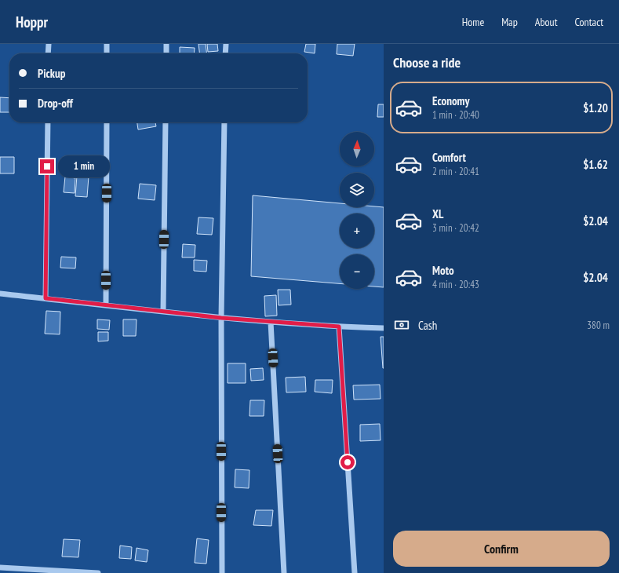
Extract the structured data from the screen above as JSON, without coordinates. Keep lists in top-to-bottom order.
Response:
{
  "north": "top",
  "page": {
    "header": "Hoppr",
    "nav": [
      "Home",
      "Map",
      "About",
      "Contact"
    ],
    "heading": "Choose a ride",
    "banner": ["Pickup", "Drop-off"],
    "list": [
      {
        "name": "Economy",
        "note": "1 min · 20:40",
        "value": "$1.20"
      },
      {
        "name": "Comfort",
        "note": "2 min · 20:41",
        "value": "$1.62"
      },
      {
        "name": "XL",
        "note": "3 min · 20:42",
        "value": "$2.04"
      },
      {
        "name": "Moto",
        "note": "4 min · 20:43",
        "value": "$2.04"
      }
    ],
    "map_buttons": ["+", "−"],
    "bubble": "1 min",
    "pay": ["Cash", "380 m"],
    "buttons": "Confirm"
  }
}
